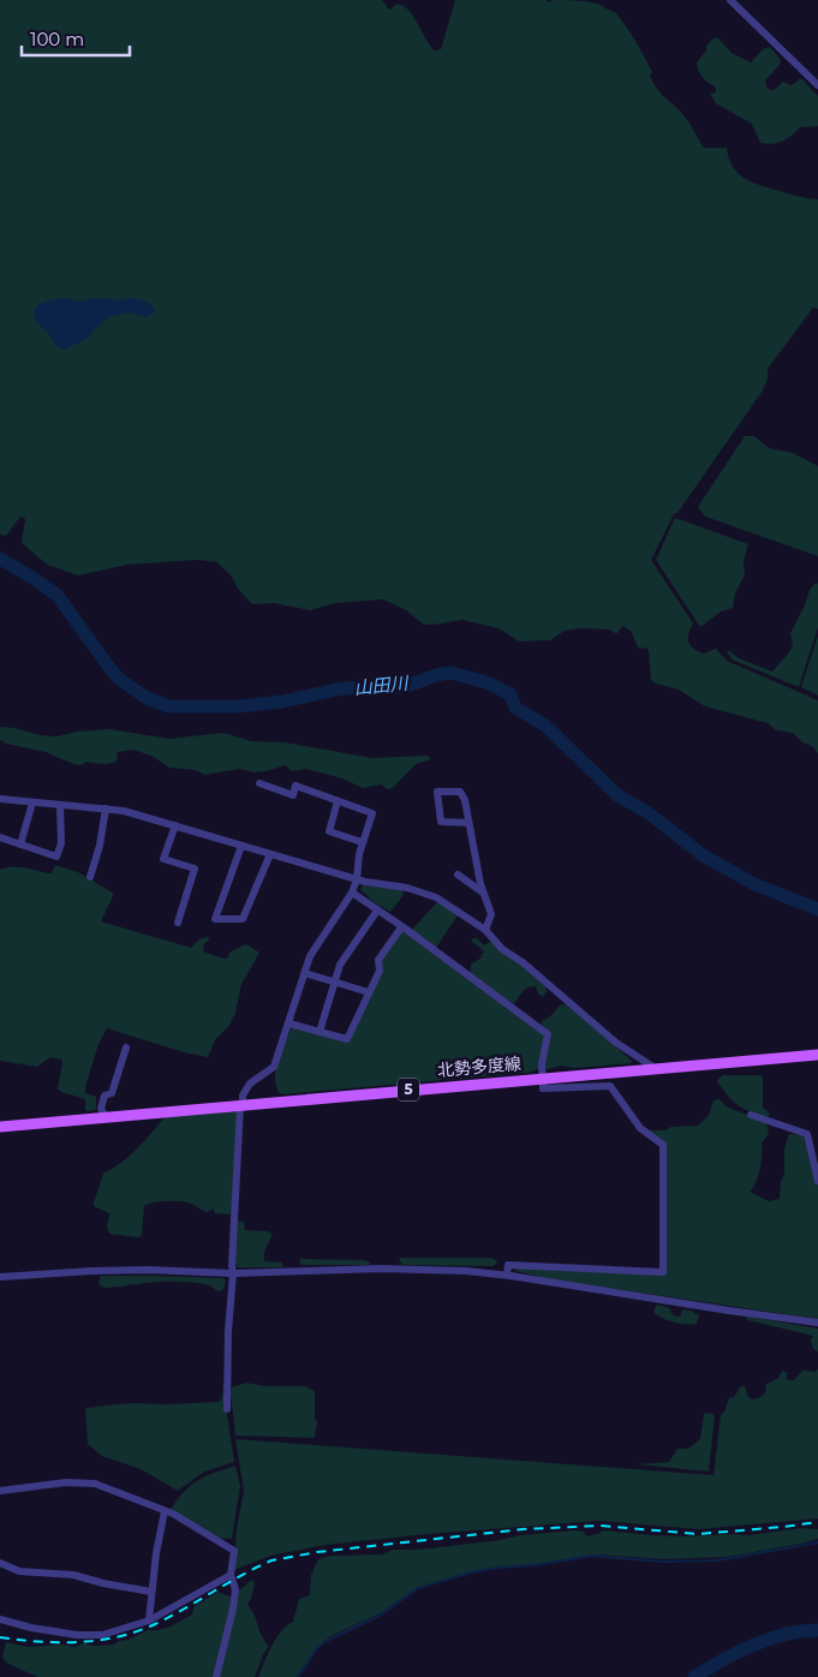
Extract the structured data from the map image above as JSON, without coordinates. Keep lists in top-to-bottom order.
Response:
{
  "streets": {
    "main road": ["北勢多度線", "5"]
  },
  "water": ["山田川"],
  "scale_bar": "100 m"
}
